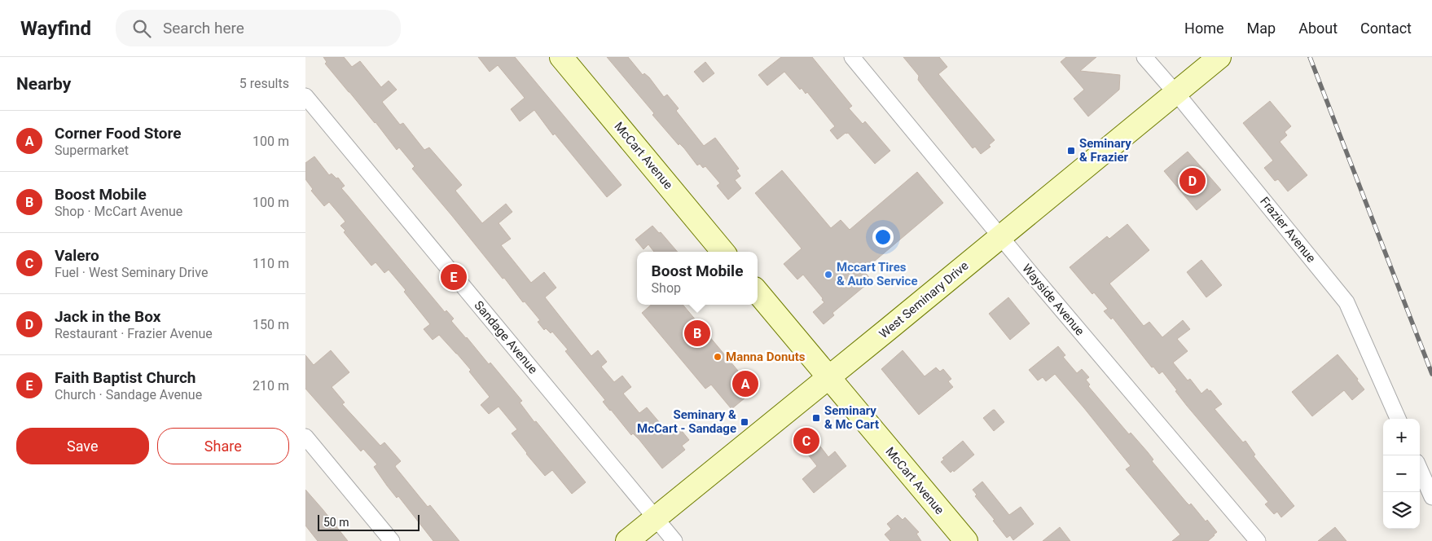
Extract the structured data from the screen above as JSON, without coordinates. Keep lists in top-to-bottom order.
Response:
{
  "streets": {
    "main road": ["McCart Avenue", "West Seminary Drive"],
    "street": ["Frazier Avenue", "Wayside Avenue", "Sandage Avenue"]
  },
  "crossings": [
    ["McCart Avenue", "West Seminary Drive"],
    ["Frazier Avenue", "West Seminary Drive"],
    ["West Seminary Drive", "Wayside Avenue"],
    ["West Seminary Drive", "Sandage Avenue"]
  ],
  "places": {
    "transit": ["Seminary & Frazier", "Seminary & Mc Cart", "Seminary & McCart - Sandage"],
    "other": ["Mccart Tires & Auto Service", "Manna Donuts"]
  },
  "scale_bar": "50 m",
  "page": {
    "header": "Wayfind",
    "search": "Search here",
    "nav": [
      "Home",
      "Map",
      "About",
      "Contact"
    ],
    "heading": ["Nearby", "5 results"],
    "list": [
      {
        "mark": "A",
        "name": "Corner Food Store",
        "note": "Supermarket",
        "value": "100 m"
      },
      {
        "mark": "B",
        "name": "Boost Mobile",
        "note": "Shop · McCart Avenue",
        "value": "100 m"
      },
      {
        "mark": "C",
        "name": "Valero",
        "note": "Fuel · West Seminary Drive",
        "value": "110 m"
      },
      {
        "mark": "D",
        "name": "Jack in the Box",
        "note": "Restaurant · Frazier Avenue",
        "value": "150 m"
      },
      {
        "mark": "E",
        "name": "Faith Baptist Church",
        "note": "Church · Sandage Avenue",
        "value": "210 m"
      }
    ],
    "pins": [
      "D",
      "E",
      "B",
      "A",
      "C"
    ],
    "popup": ["Boost Mobile", "Shop"],
    "buttons": ["Save", "Share"],
    "map_buttons": ["+", "−"],
    "scale": "50 m"
  }
}
